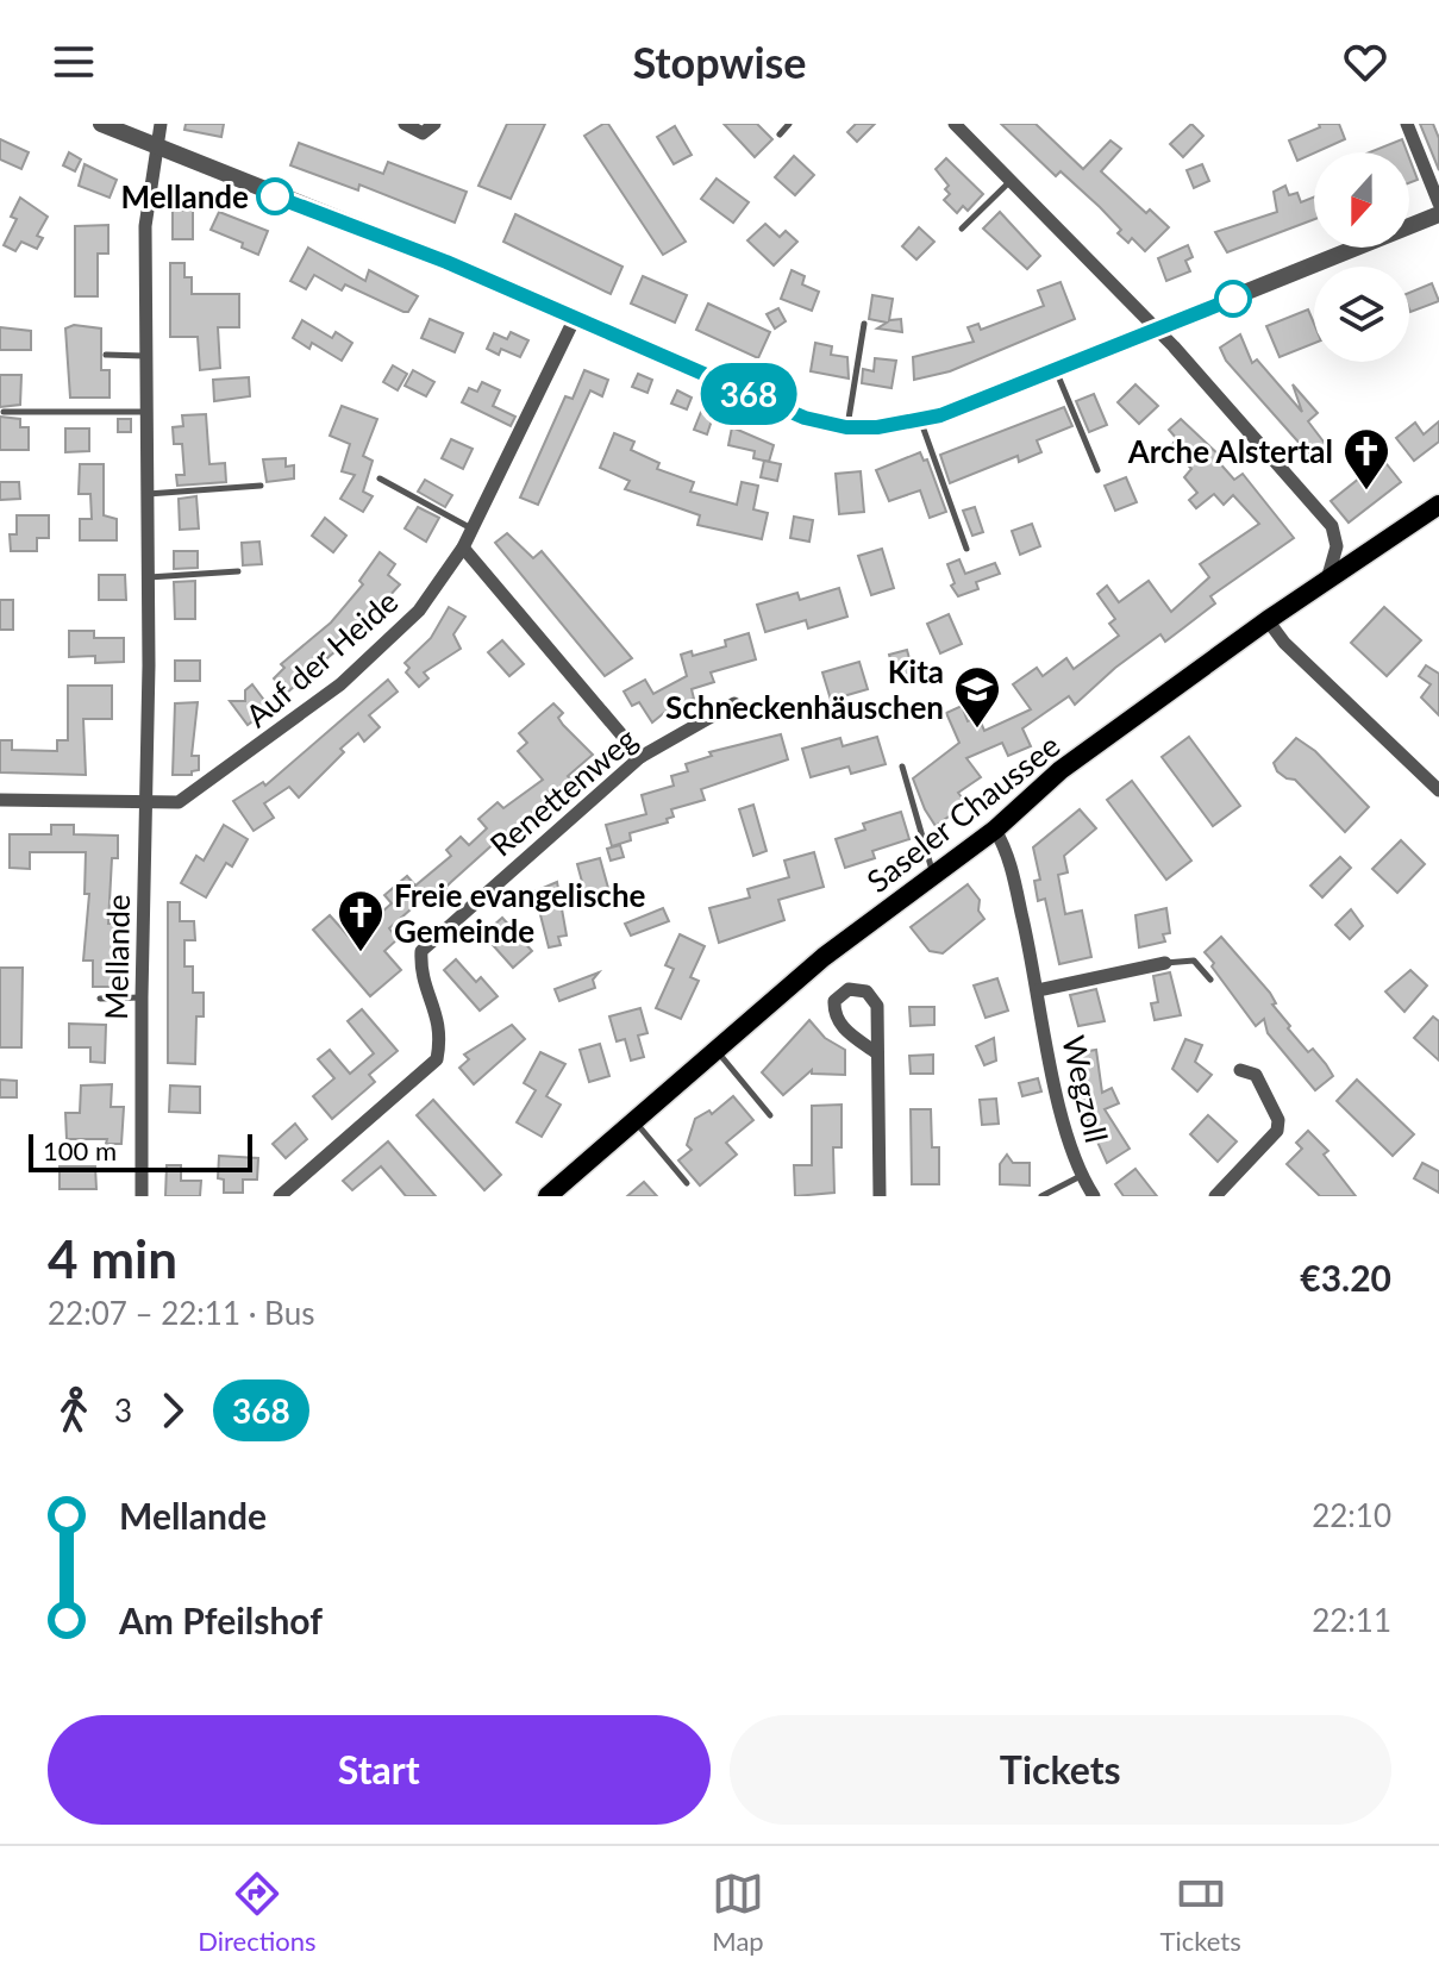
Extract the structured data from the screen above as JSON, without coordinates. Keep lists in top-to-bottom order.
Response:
{
  "streets": {
    "main road": ["Saseler Chaussee"],
    "street": [
      "Auf der Heide",
      "Renettenweg",
      "Mellande",
      "Wegzoll"
    ]
  },
  "crossings": [
    ["Auf der Heide", "Mellande"],
    ["Saseler Chaussee", "Wegzoll"]
  ],
  "places": {
    "other": ["Mellande"],
    "church": ["Arche Alstertal", "Freie evangelische Gemeinde"],
    "school or university": ["Kita Schneckenhäuschen"]
  },
  "lines": ["bus line 368"],
  "scale_bar": "100 m",
  "north": "bottom",
  "page": {
    "header": "Stopwise",
    "on_map": "368",
    "scale": "100 m",
    "heading": ["4 min", "22:07 – 22:11 · Bus", "€3.20"],
    "legs": ["3", "368"],
    "list": [
      {
        "name": "Mellande",
        "value": "22:10"
      },
      {
        "name": "Am Pfeilshof",
        "value": "22:11"
      }
    ],
    "buttons": ["Start", "Tickets"],
    "tabs": ["Directions", "Map", "Tickets"]
  }
}
